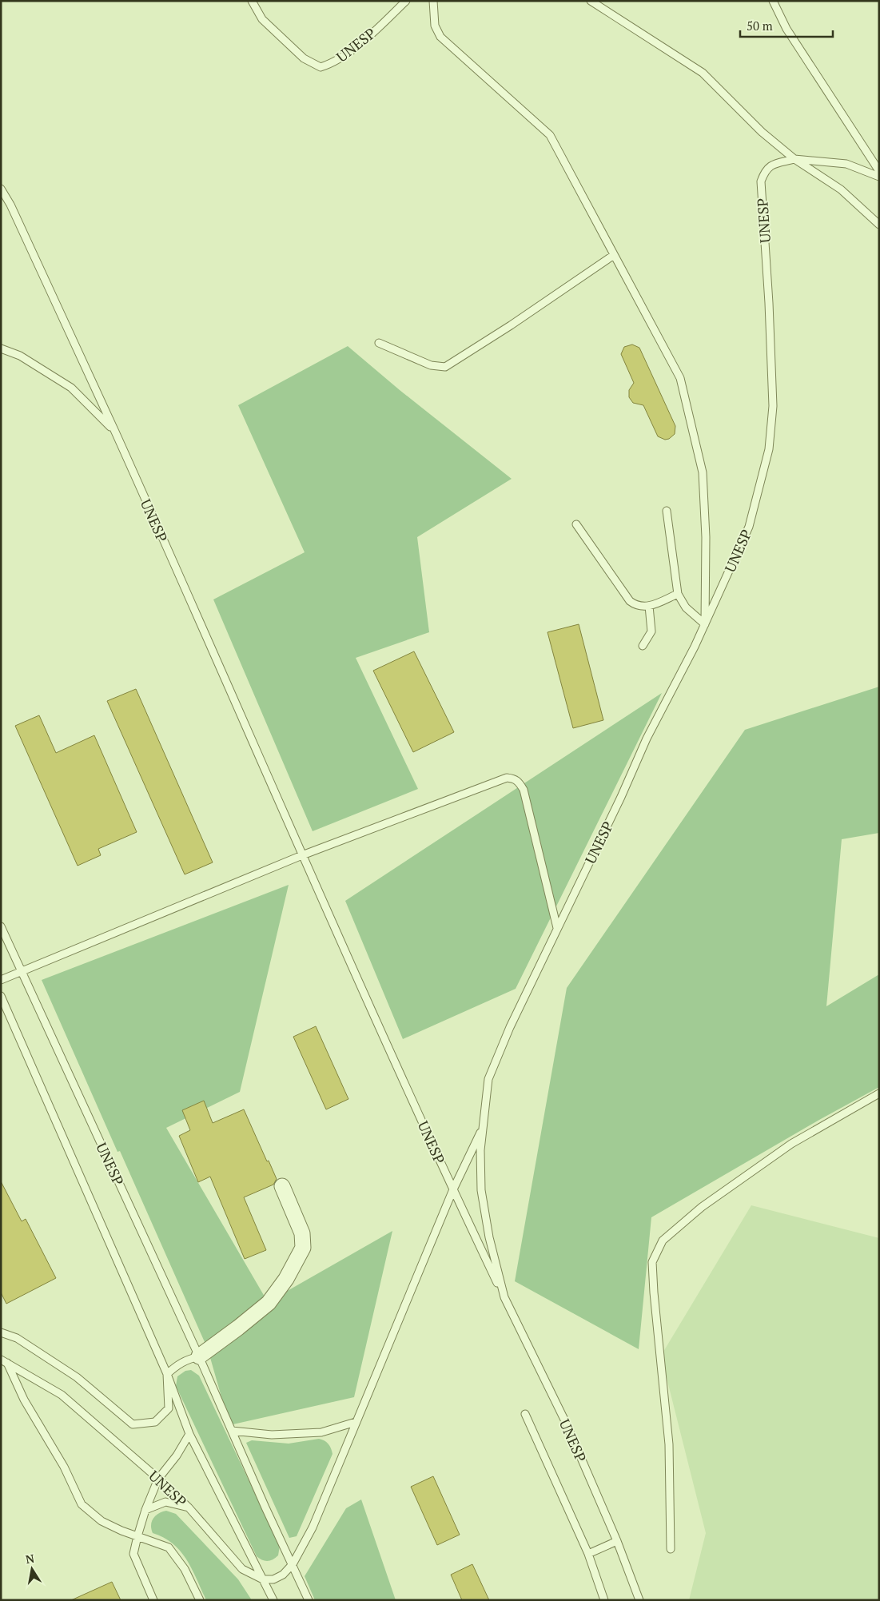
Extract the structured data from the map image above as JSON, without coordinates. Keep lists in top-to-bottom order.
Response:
{
  "streets": {
    "lane": ["UNESP"]
  },
  "scale_bar": "50 m",
  "north": "top"
}
